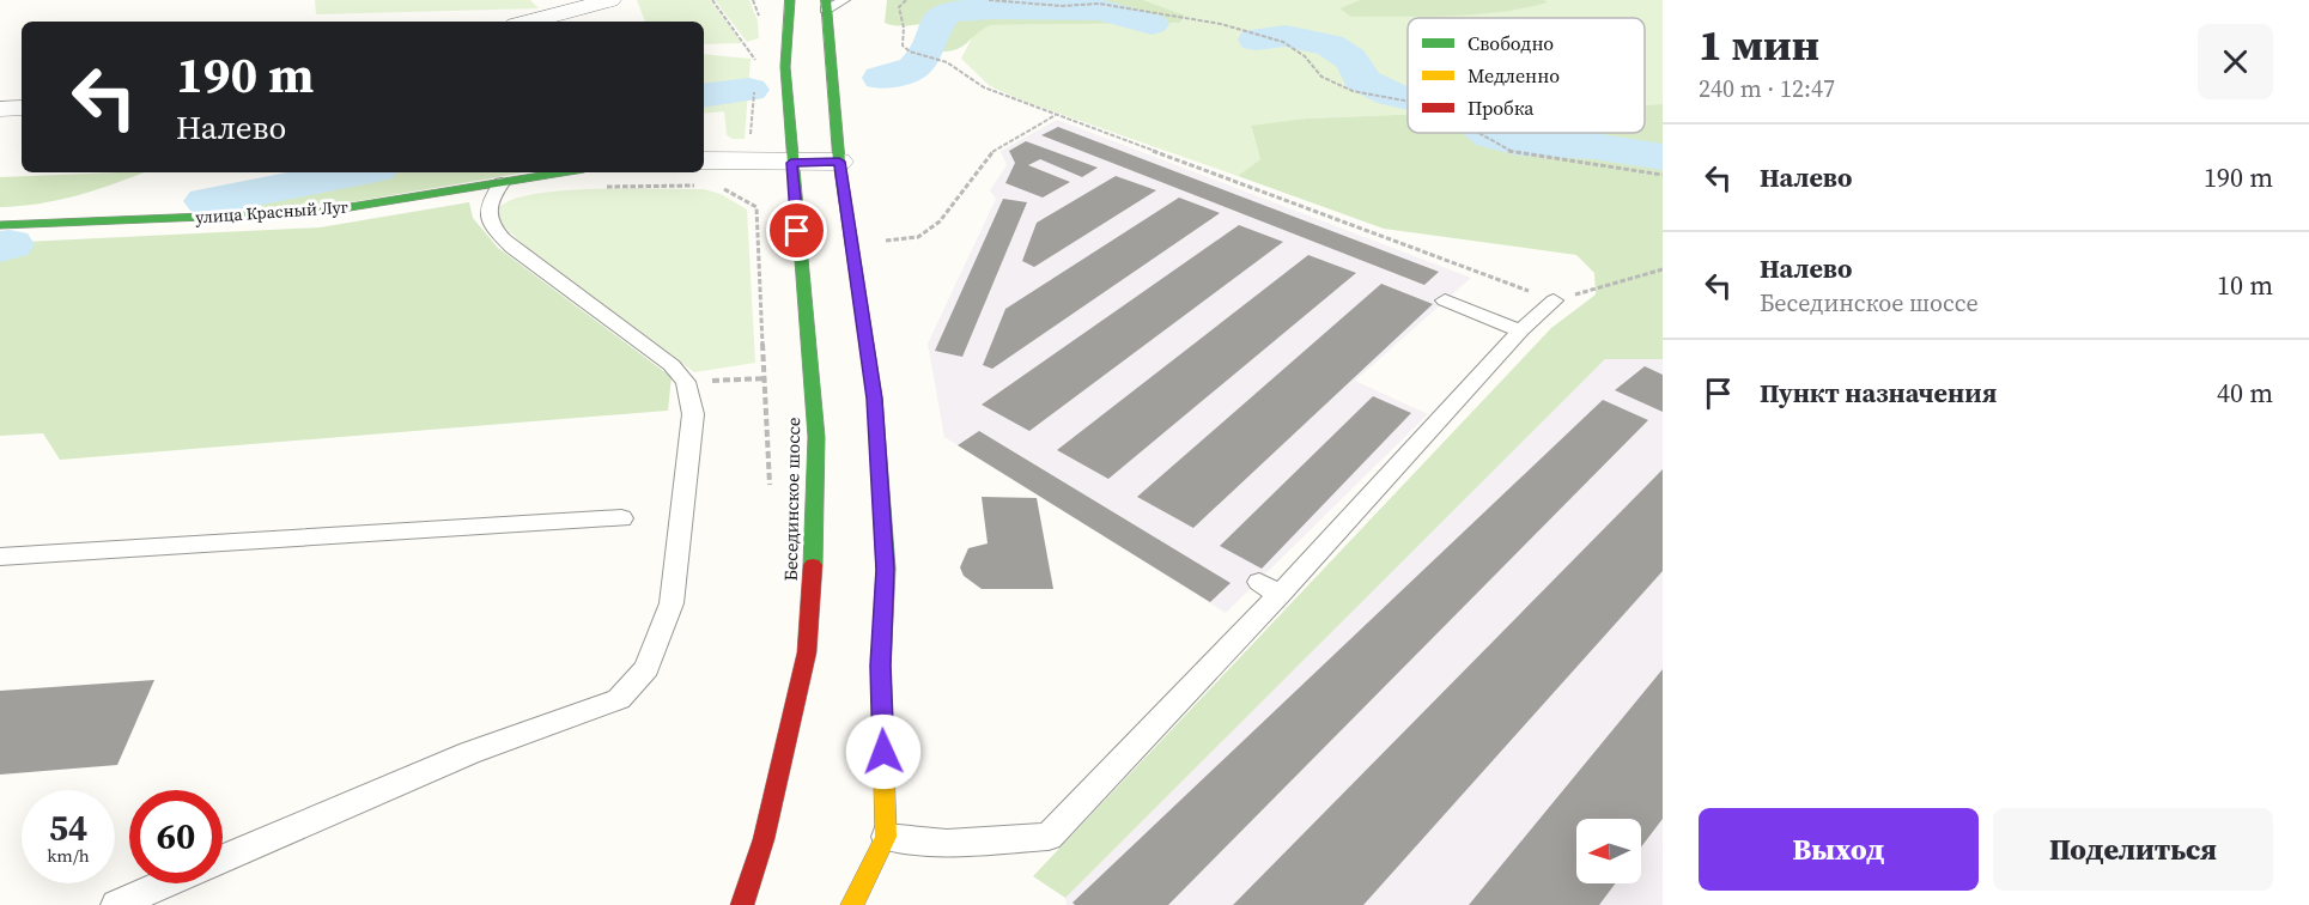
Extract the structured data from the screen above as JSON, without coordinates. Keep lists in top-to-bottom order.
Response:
{
  "streets": {
    "main road": ["улица Красный Луг", "Бесединское шоссе"]
  },
  "legend": ["Свободно", "Медленно", "Пробка"],
  "north": "left",
  "page": {
    "heading": ["1 мин", "240 m · 12:47"],
    "turn": ["190 m", "Налево"],
    "list": [
      {
        "name": "Налево",
        "value": "190 m"
      },
      {
        "name": "Налево",
        "note": "Бесединское шоссе",
        "value": "10 m"
      },
      {
        "name": "Пункт назначения",
        "value": "40 m"
      }
    ],
    "speed": "54 km/h",
    "limit": "60",
    "buttons": ["Выход", "Поделиться"]
  }
}
